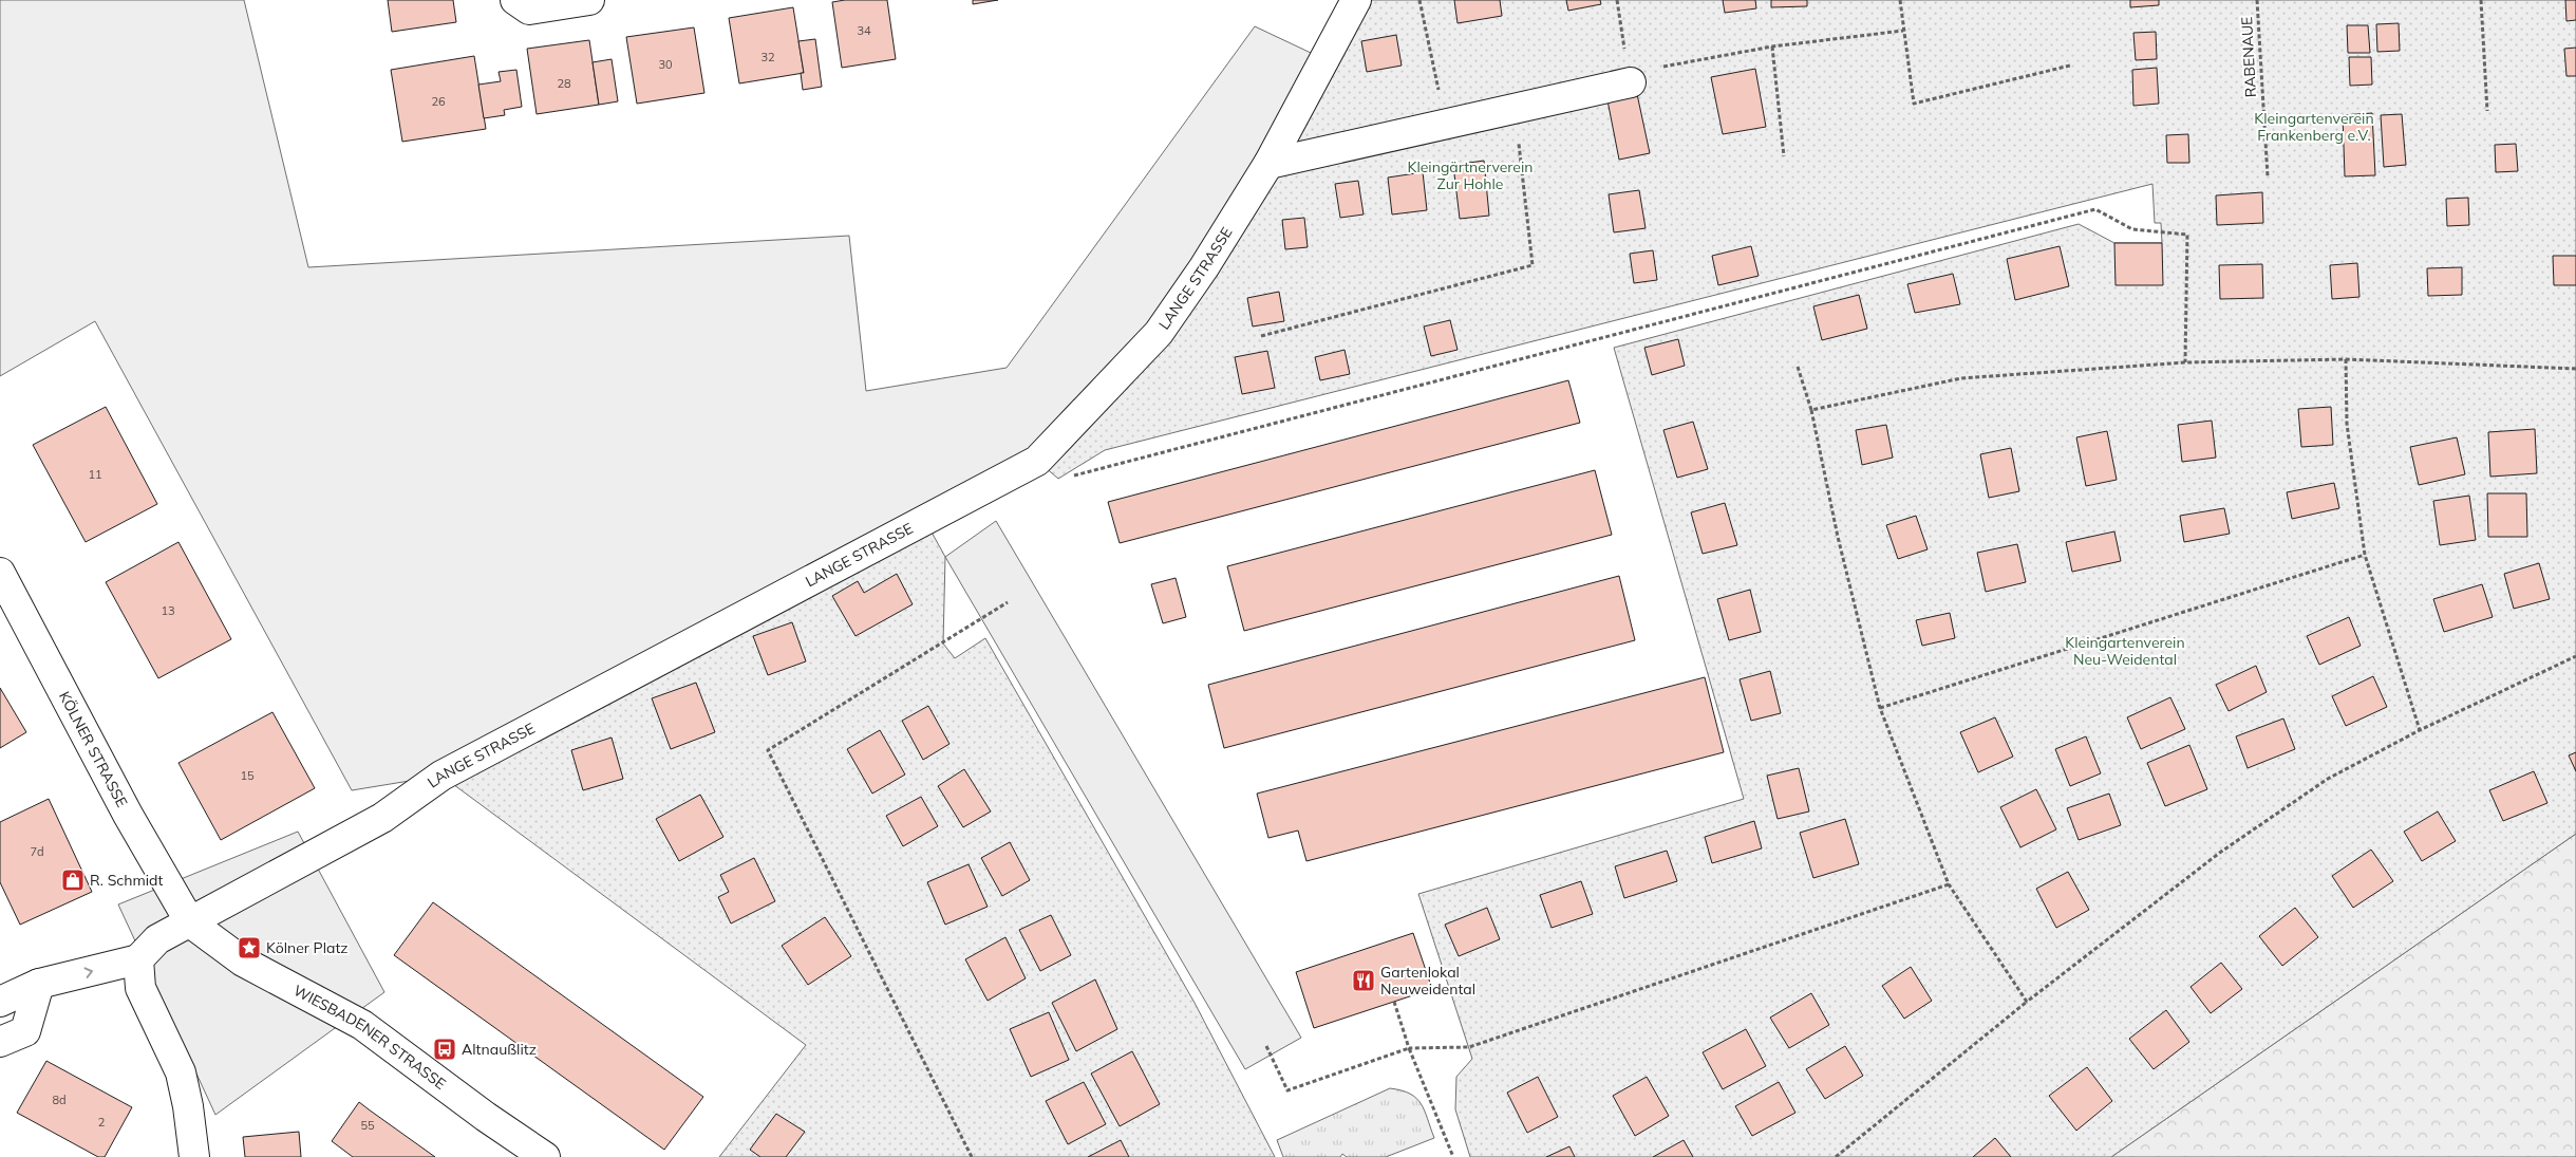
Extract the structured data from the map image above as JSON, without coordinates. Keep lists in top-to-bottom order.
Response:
{
  "streets": {
    "street": ["LANGE STRASSE", "KÖLNER STRASSE", "WIESBADENER STRASSE"],
    "path": ["RABENAUE"]
  },
  "crossings": [
    ["LANGE STRASSE", "KÖLNER STRASSE"],
    ["LANGE STRASSE", "WIESBADENER STRASSE"],
    ["KÖLNER STRASSE", "WIESBADENER STRASSE"]
  ],
  "parks": ["Kleingartenverein Frankenberg e.V.", "Kleingärtnerverein Zur Hohle", "Kleingartenverein Neu-Weidental"],
  "places": {
    "shop": ["R. Schmidt"],
    "place": ["Kölner Platz"],
    "restaurant": ["Gartenlokal Neuweidental"],
    "bus stop": ["Altnaußlitz"]
  },
  "house_numbers": [
    "34",
    "32",
    "30",
    "28",
    "26",
    "11",
    "13",
    "15",
    "7d",
    "8d",
    "2",
    "55"
  ]
}
